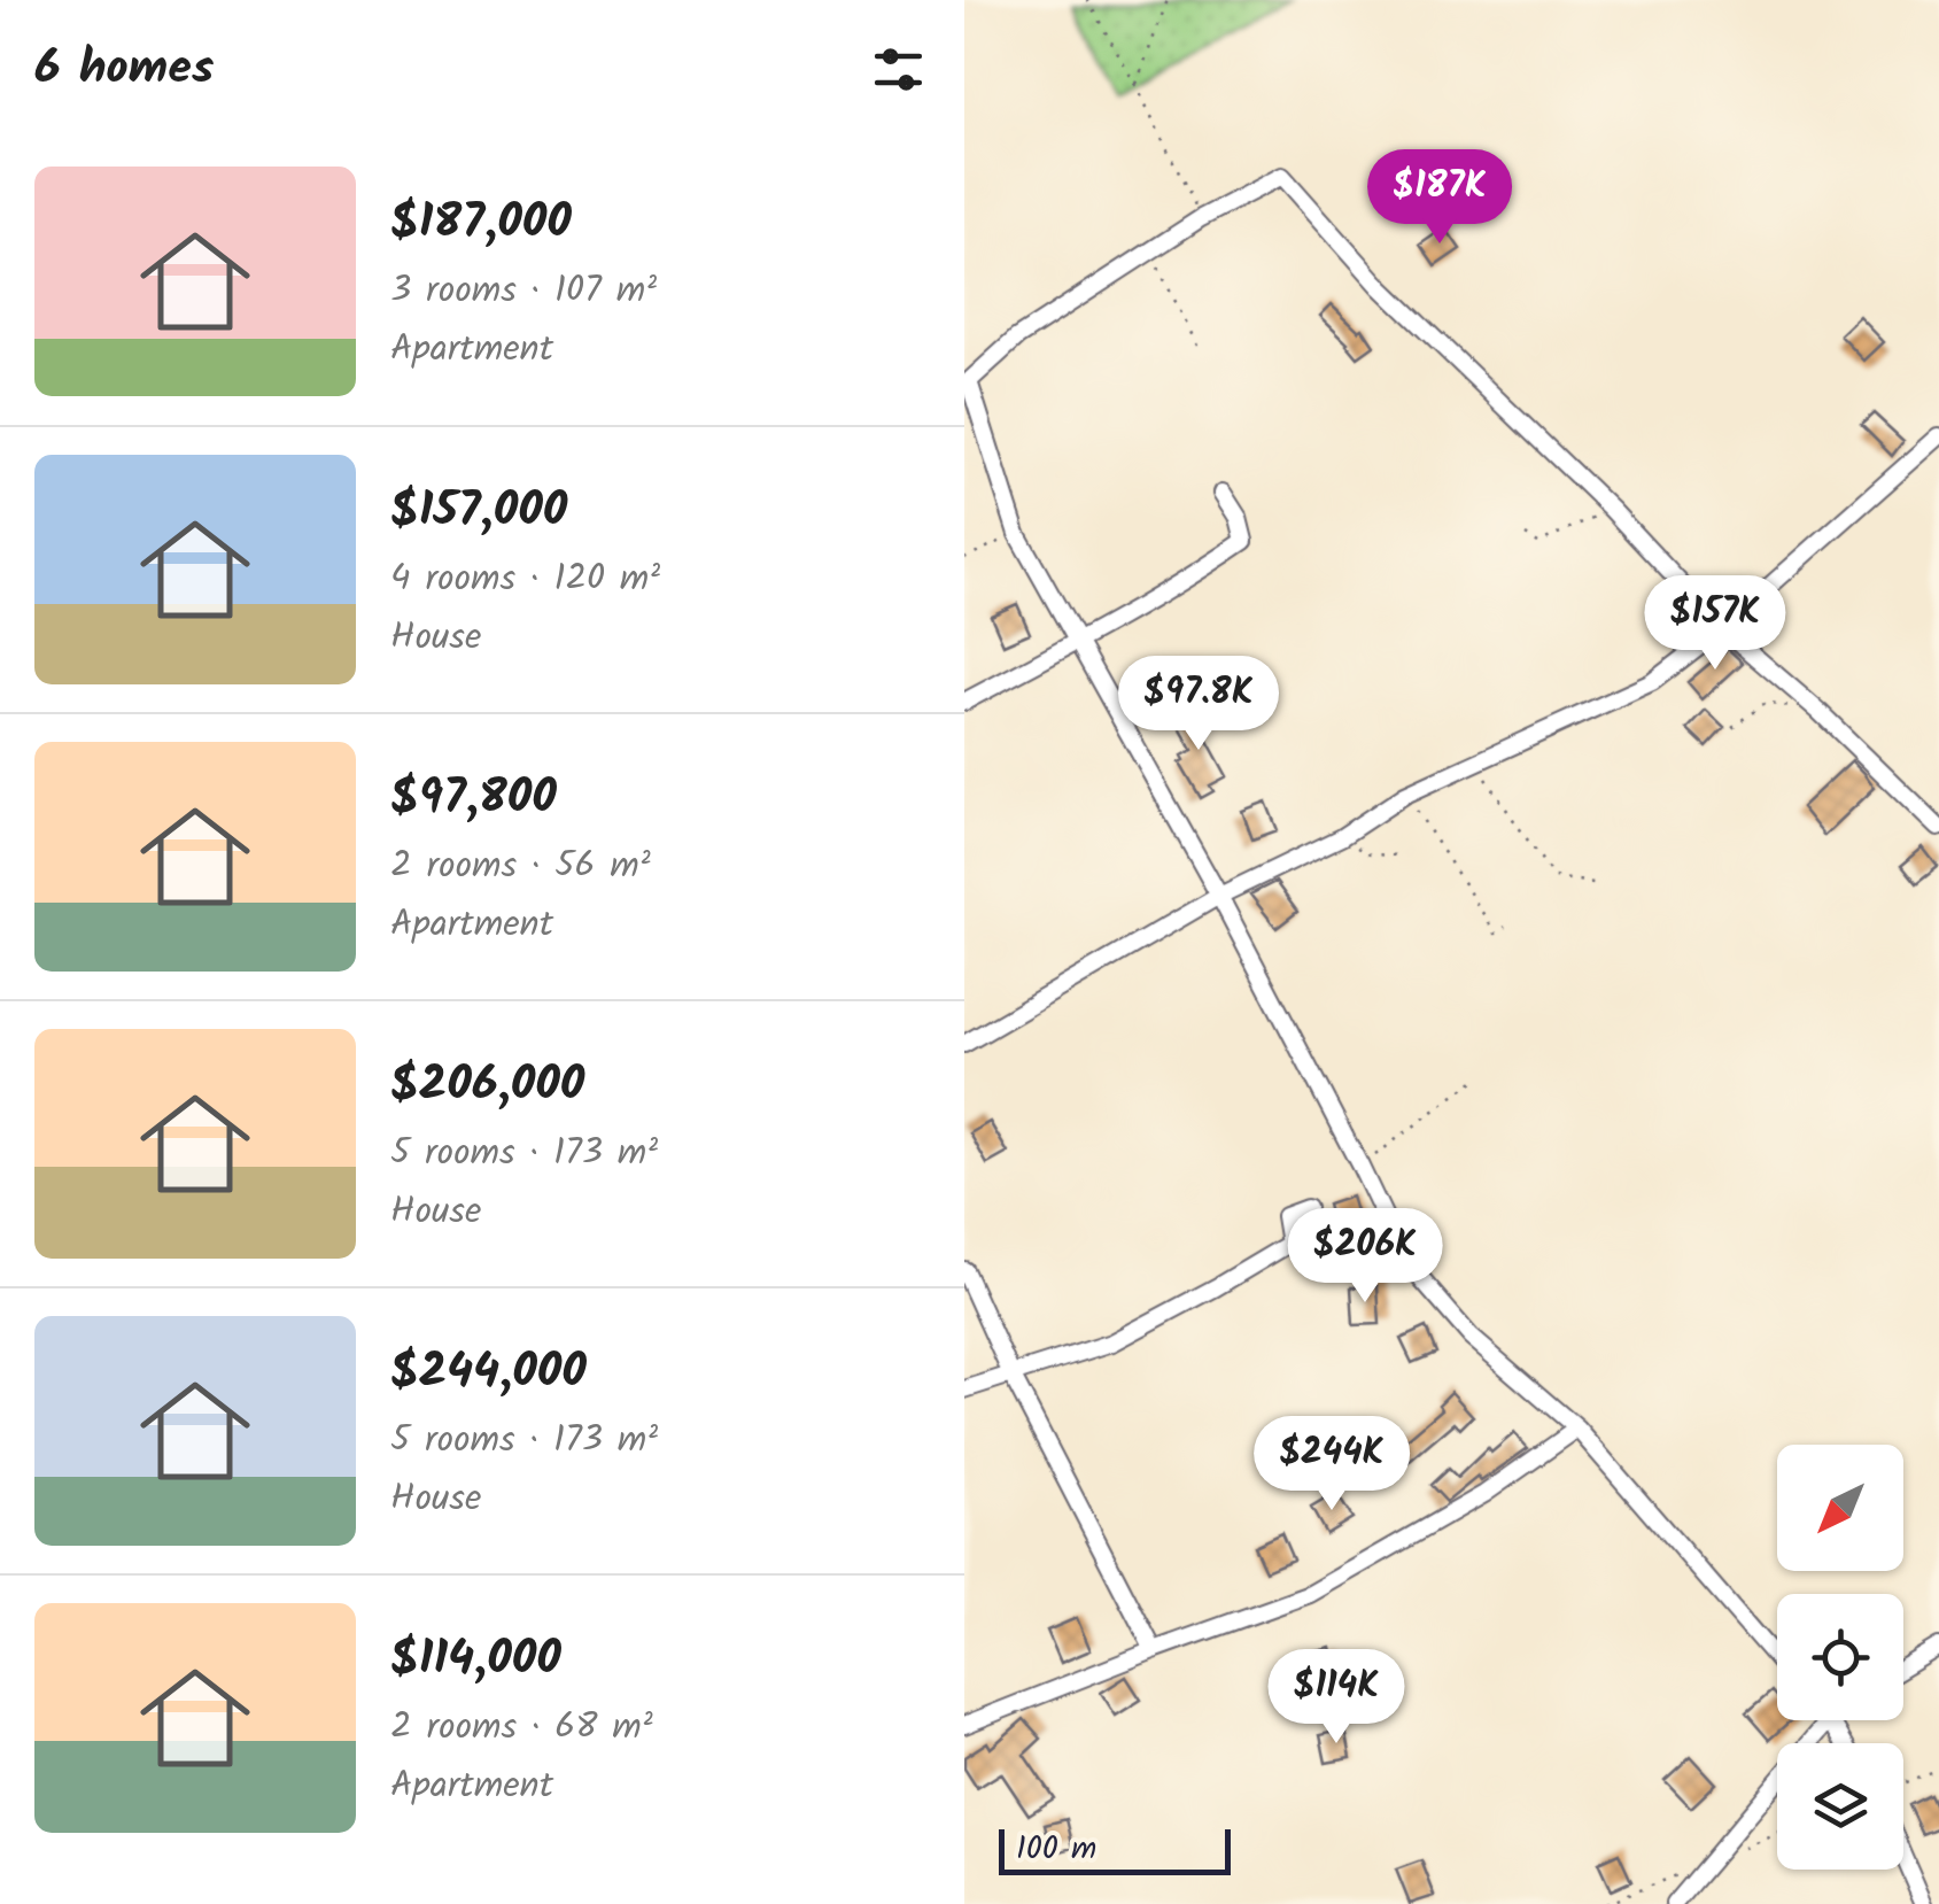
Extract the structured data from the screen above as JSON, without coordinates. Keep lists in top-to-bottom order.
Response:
{
  "scale_bar": "100 m",
  "north": "bottom left",
  "page": {
    "heading": "6 homes",
    "list": [
      {
        "name": "$187,000",
        "note": "3 rooms · 107 m² · Apartment"
      },
      {
        "name": "$157,000",
        "note": "4 rooms · 120 m² · House"
      },
      {
        "name": "$97,800",
        "note": "2 rooms · 56 m² · Apartment"
      },
      {
        "name": "$206,000",
        "note": "5 rooms · 173 m² · House"
      },
      {
        "name": "$244,000",
        "note": "5 rooms · 173 m² · House"
      },
      {
        "name": "$114,000",
        "note": "2 rooms · 68 m² · Apartment"
      }
    ],
    "price": [
      "$187K",
      "$157K",
      "$97.8K",
      "$206K",
      "$244K",
      "$114K"
    ],
    "scale": "100 m"
  }
}
